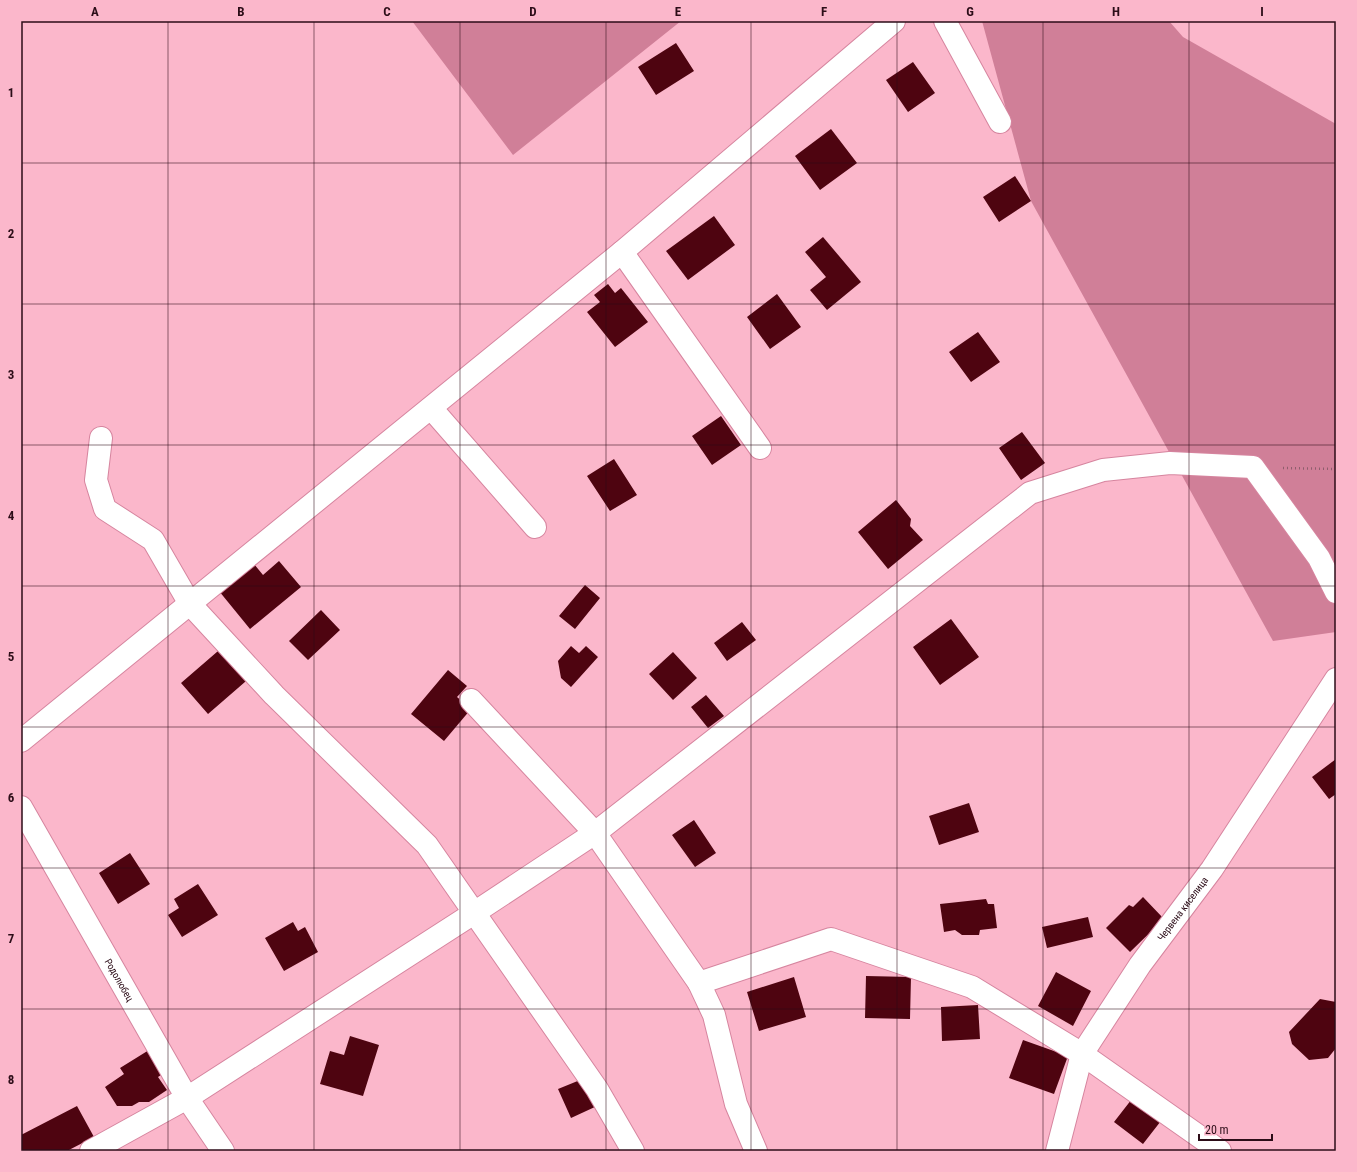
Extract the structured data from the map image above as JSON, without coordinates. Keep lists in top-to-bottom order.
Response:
{
  "streets": {
    "street": ["Червена киселица", "Родолюбец"]
  },
  "scale_bar": "20 m",
  "grid": {
    "columns": [
      "A",
      "B",
      "C",
      "D",
      "E",
      "F",
      "G",
      "H",
      "I"
    ],
    "rows": [
      "1",
      "2",
      "3",
      "4",
      "5",
      "6",
      "7",
      "8"
    ]
  }
}
